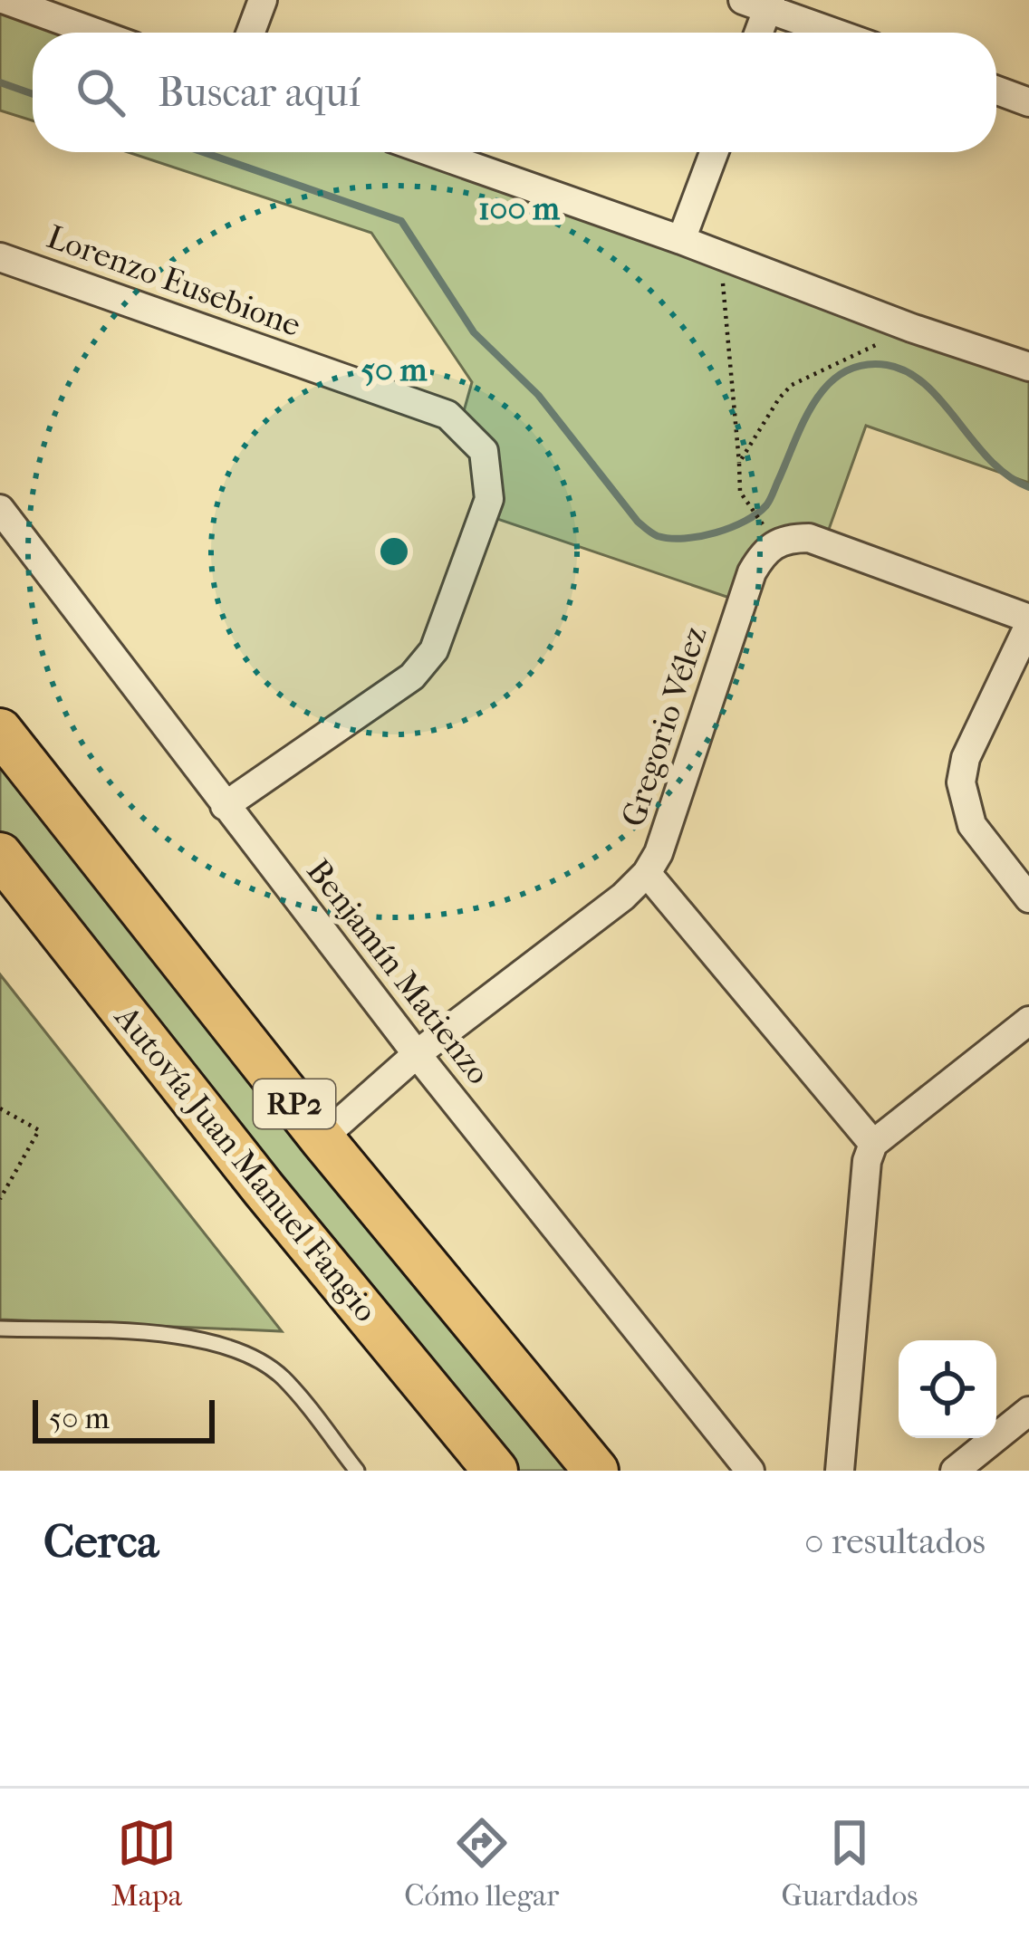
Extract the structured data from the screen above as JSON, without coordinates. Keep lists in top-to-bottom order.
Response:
{
  "streets": {
    "highway": ["RP2", "Autovía Juan Manuel Fangio"],
    "street": ["Lorenzo Eusebione", "Gregorio Vélez", "Benjamín Matienzo"]
  },
  "crossings": [
    ["Lorenzo Eusebione", "Benjamín Matienzo"],
    ["Gregorio Vélez", "Benjamín Matienzo"],
    ["Gregorio Vélez", "RP2"]
  ],
  "scale_bar": "50 m",
  "page": {
    "search": "Buscar aquí",
    "scale": "50 m",
    "heading": ["Cerca", "0 resultados"],
    "nav": ["Mapa", "Cómo llegar", "Guardados"]
  },
  "rings": ["100 m", "50 m"]
}
